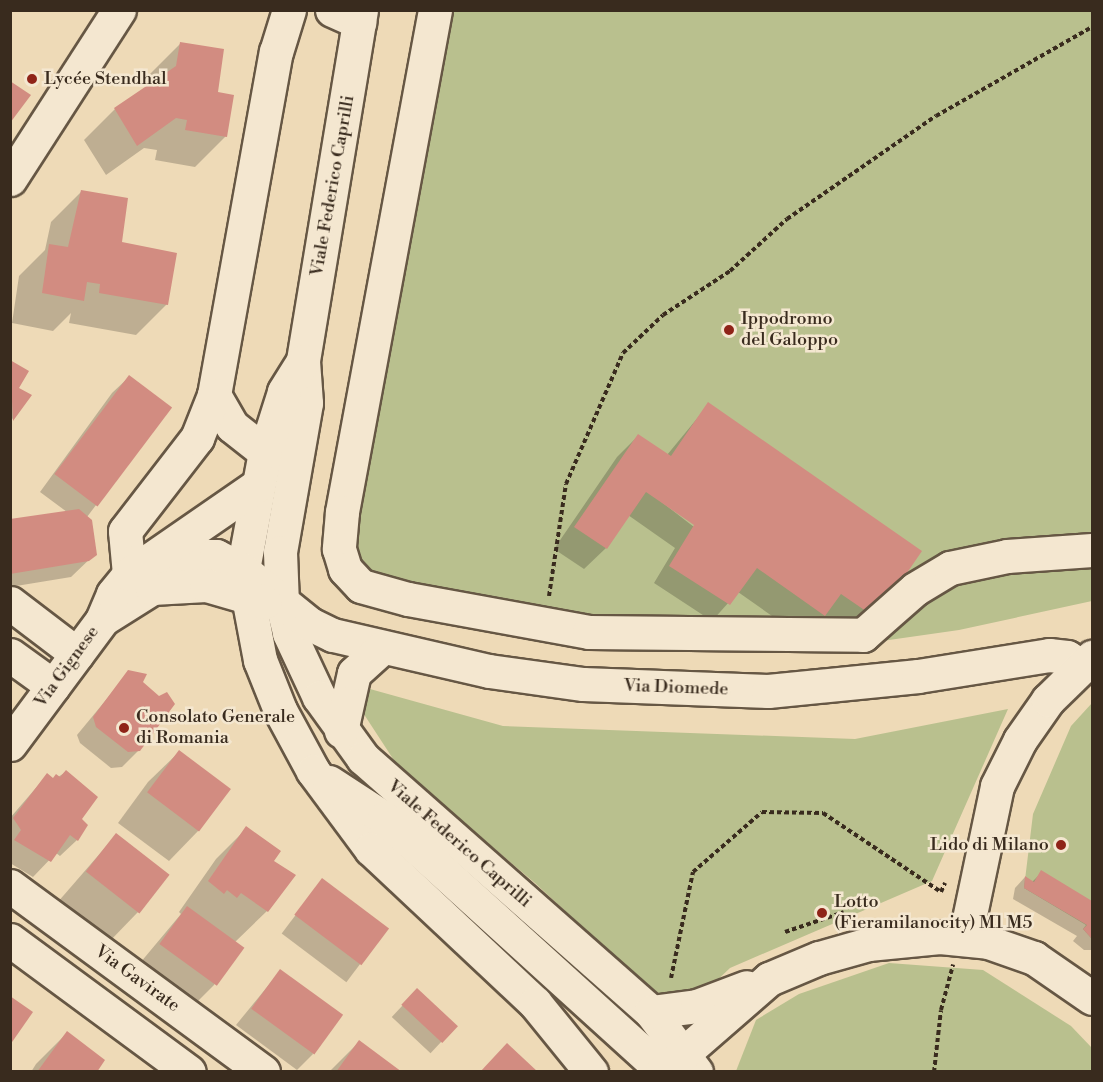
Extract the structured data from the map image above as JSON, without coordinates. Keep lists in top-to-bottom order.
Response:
{
  "streets": {
    "street": [
      "Viale Federico Caprilli",
      "Via Gignese",
      "Via Diomede",
      "Via Gavirate"
    ]
  },
  "crossings": [
    ["Viale Federico Caprilli", "Via Gignese"],
    ["Viale Federico Caprilli", "Via Diomede"]
  ],
  "places": [
    "Lycée Stendhal",
    "Ippodromo del Galoppo",
    "Consolato Generale di Romania",
    "Lido di Milano",
    "Lotto (Fieramilanocity) M1 M5"
  ]
}
